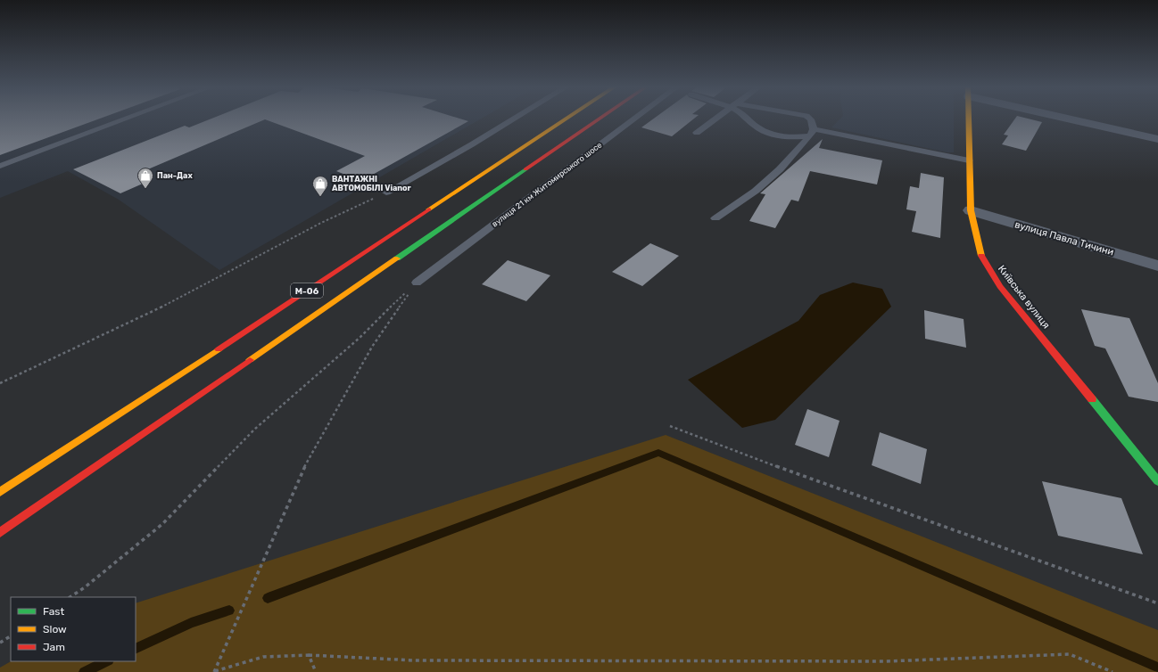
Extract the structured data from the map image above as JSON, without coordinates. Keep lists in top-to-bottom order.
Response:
{
  "streets": {
    "main road": ["М-06", "Київська вулиця"],
    "street": ["вулиця Павла Тичини"],
    "lane": ["вулиця 21 км Житомирського шосе"]
  },
  "crossings": [
    ["вулиця Павла Тичини", "Київська вулиця"]
  ],
  "places": {
    "shop": ["Пан-Дах", "ВАНТАЖНІ АВТОМОБІЛІ Vianor"]
  },
  "legend": ["Fast", "Slow", "Jam"]
}
